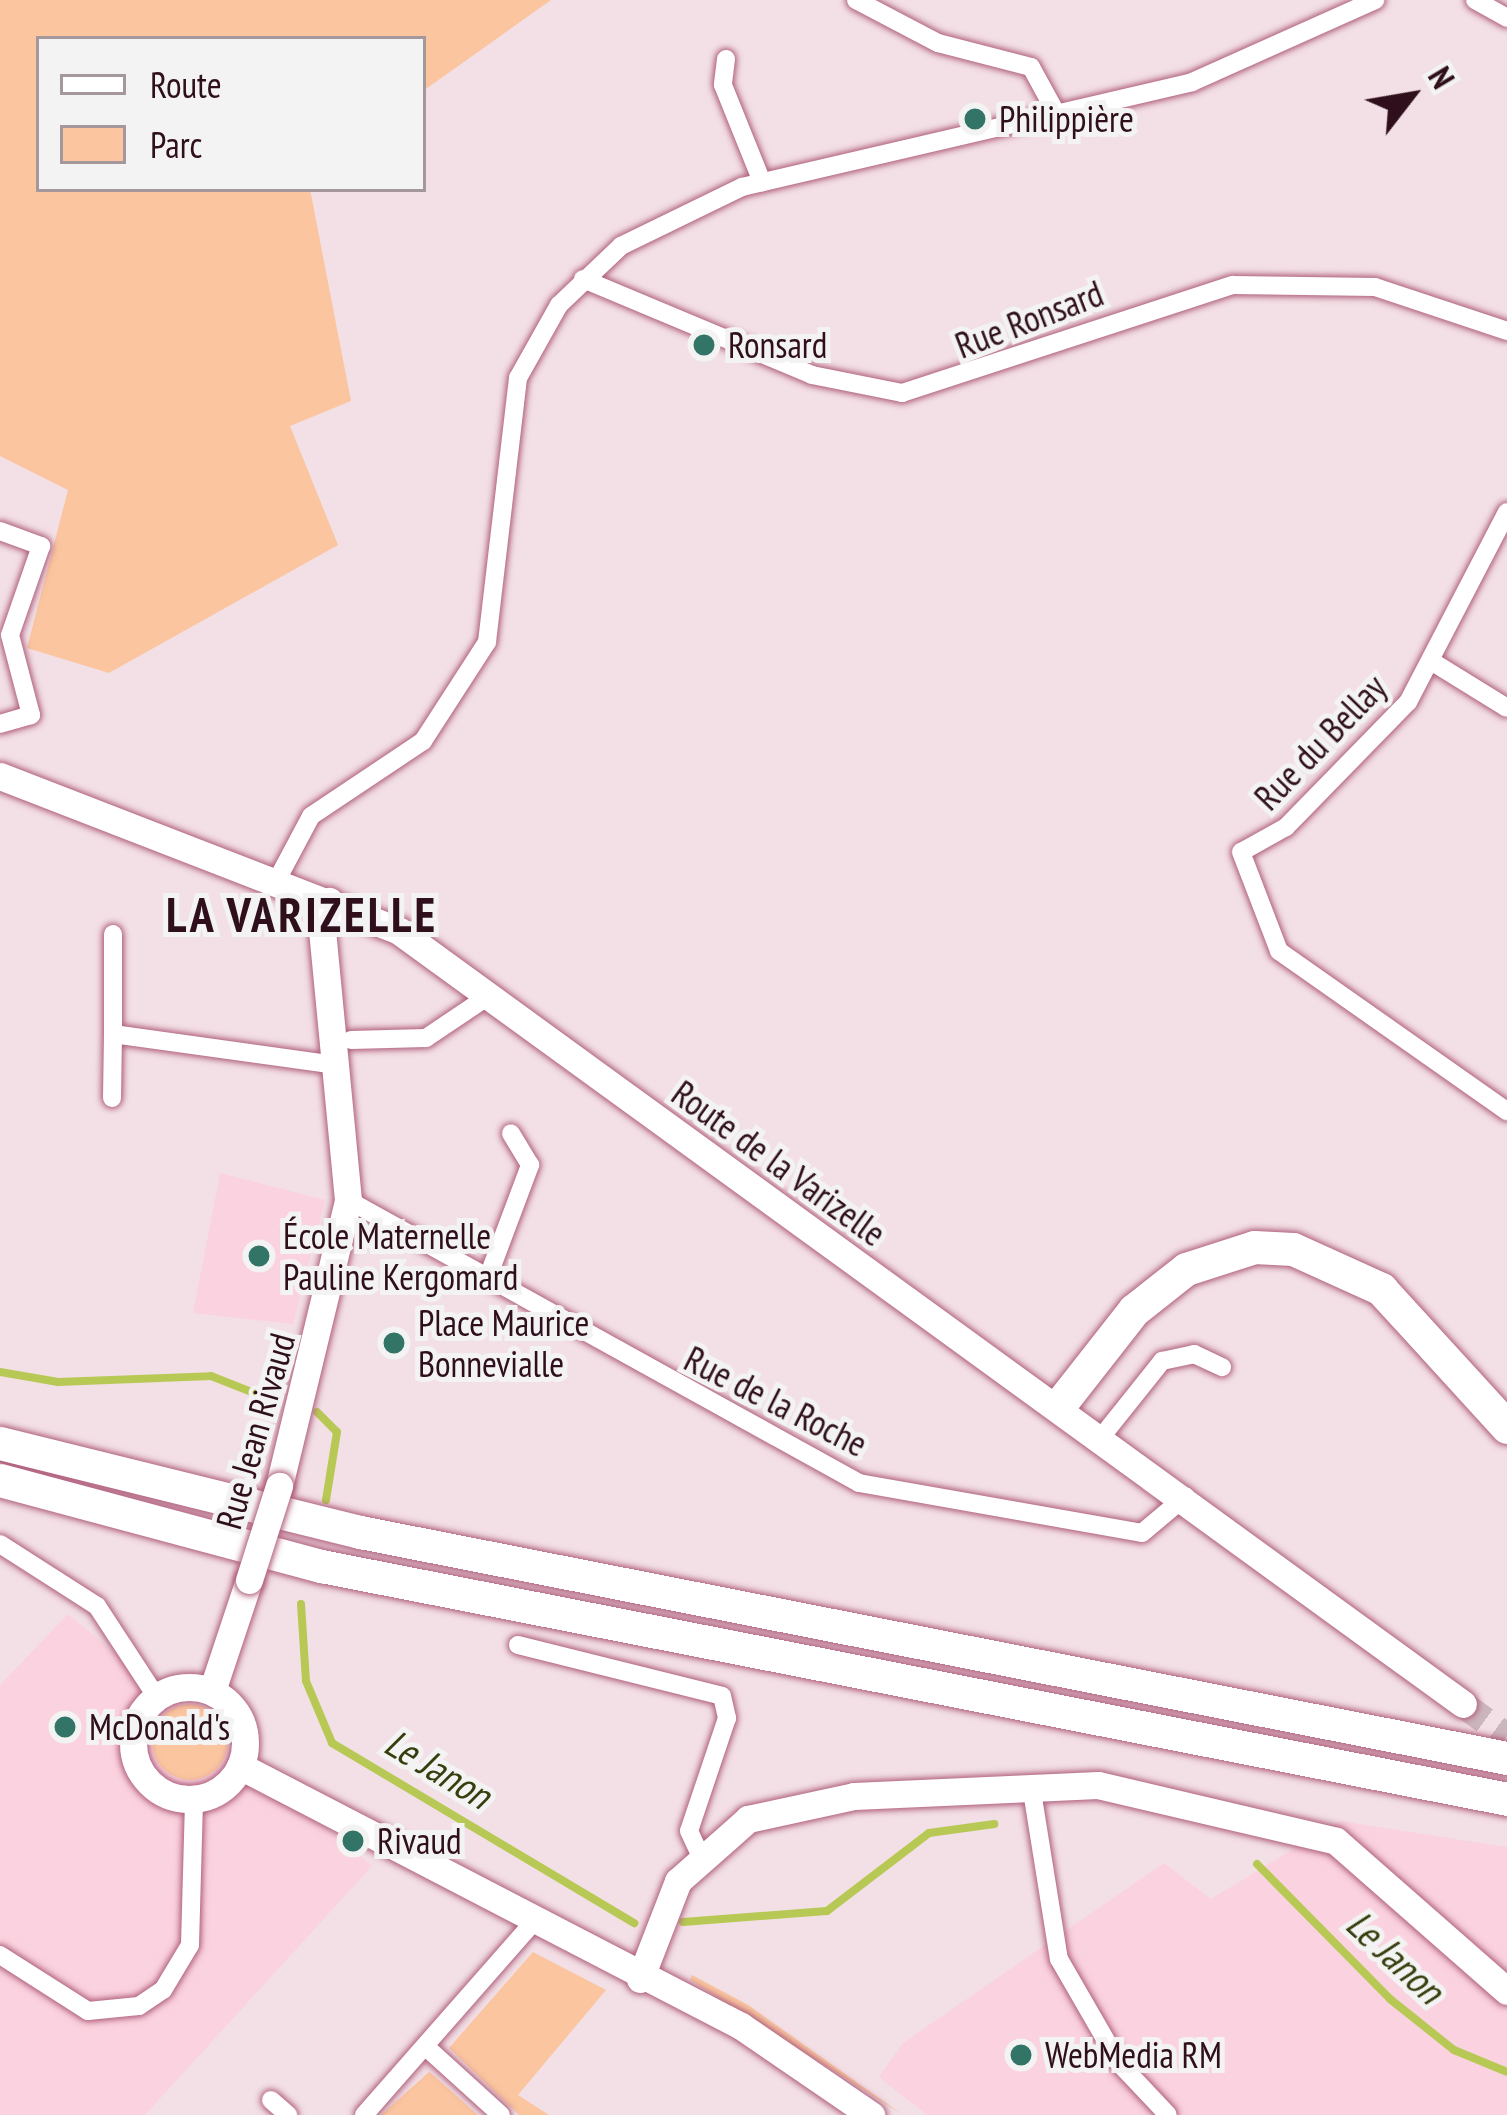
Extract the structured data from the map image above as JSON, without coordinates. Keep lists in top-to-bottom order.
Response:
{
  "streets": {
    "street": [
      "Rue Ronsard",
      "Rue du Bellay",
      "Route de la Varizelle",
      "Rue de la Roche",
      "Rue Jean Rivaud"
    ]
  },
  "crossings": [
    ["Route de la Varizelle", "Rue de la Roche"],
    ["Route de la Varizelle", "Rue Jean Rivaud"]
  ],
  "districts": ["LA VARIZELLE"],
  "water": ["Le Janon"],
  "places": [
    "Philippière",
    "Ronsard",
    "École Maternelle Pauline Kergomard",
    "Place Maurice Bonnevialle",
    "McDonald's",
    "Rivaud",
    "WebMedia RM"
  ],
  "legend": ["Route", "Parc"],
  "north": "top right"
}
